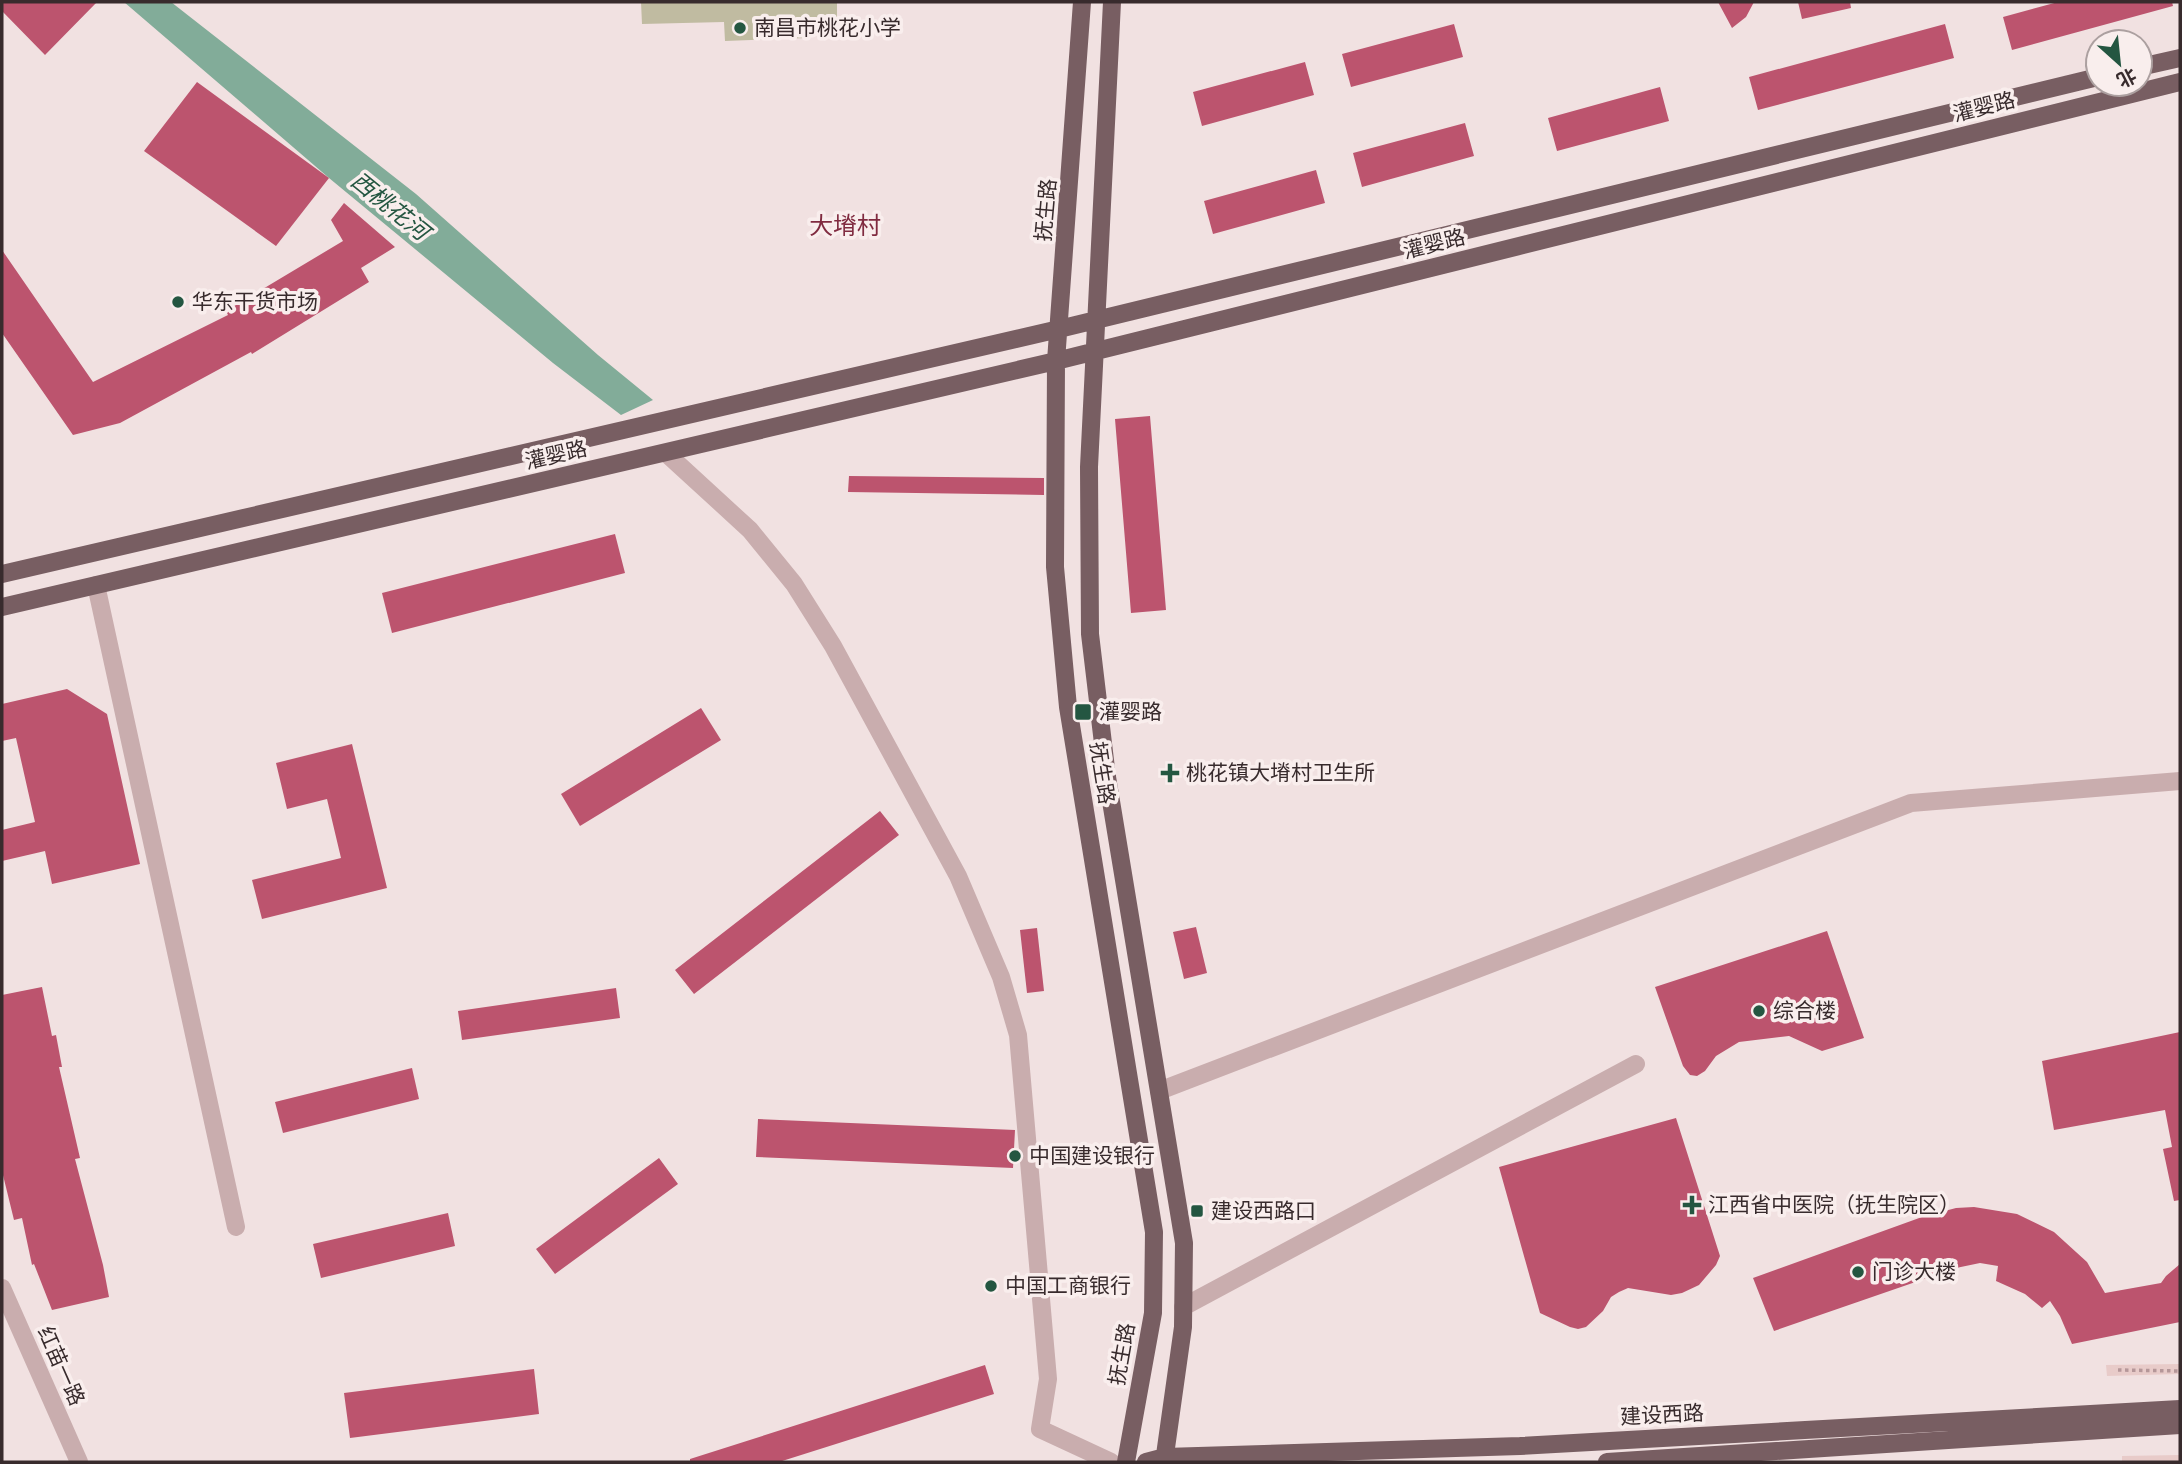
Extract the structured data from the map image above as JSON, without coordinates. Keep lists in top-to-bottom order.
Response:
{
  "streets": {
    "main road": ["灌婴路", "抚生路", "建设西路"],
    "street": ["红苗一路"]
  },
  "crossings": [
    ["灌婴路", "抚生路"],
    ["抚生路", "建设西路"]
  ],
  "districts": ["大塉村"],
  "water": ["西桃花河"],
  "places": {
    "other": [
      "南昌市桃花小学",
      "华东干货市场",
      "综合楼",
      "中国建设银行",
      "门诊大楼",
      "中国工商银行"
    ],
    "transit": ["灌婴路", "建设西路口"],
    "health": ["桃花镇大塉村卫生所", "江西省中医院（抚生院区）"]
  },
  "north": "bottom right"
}
